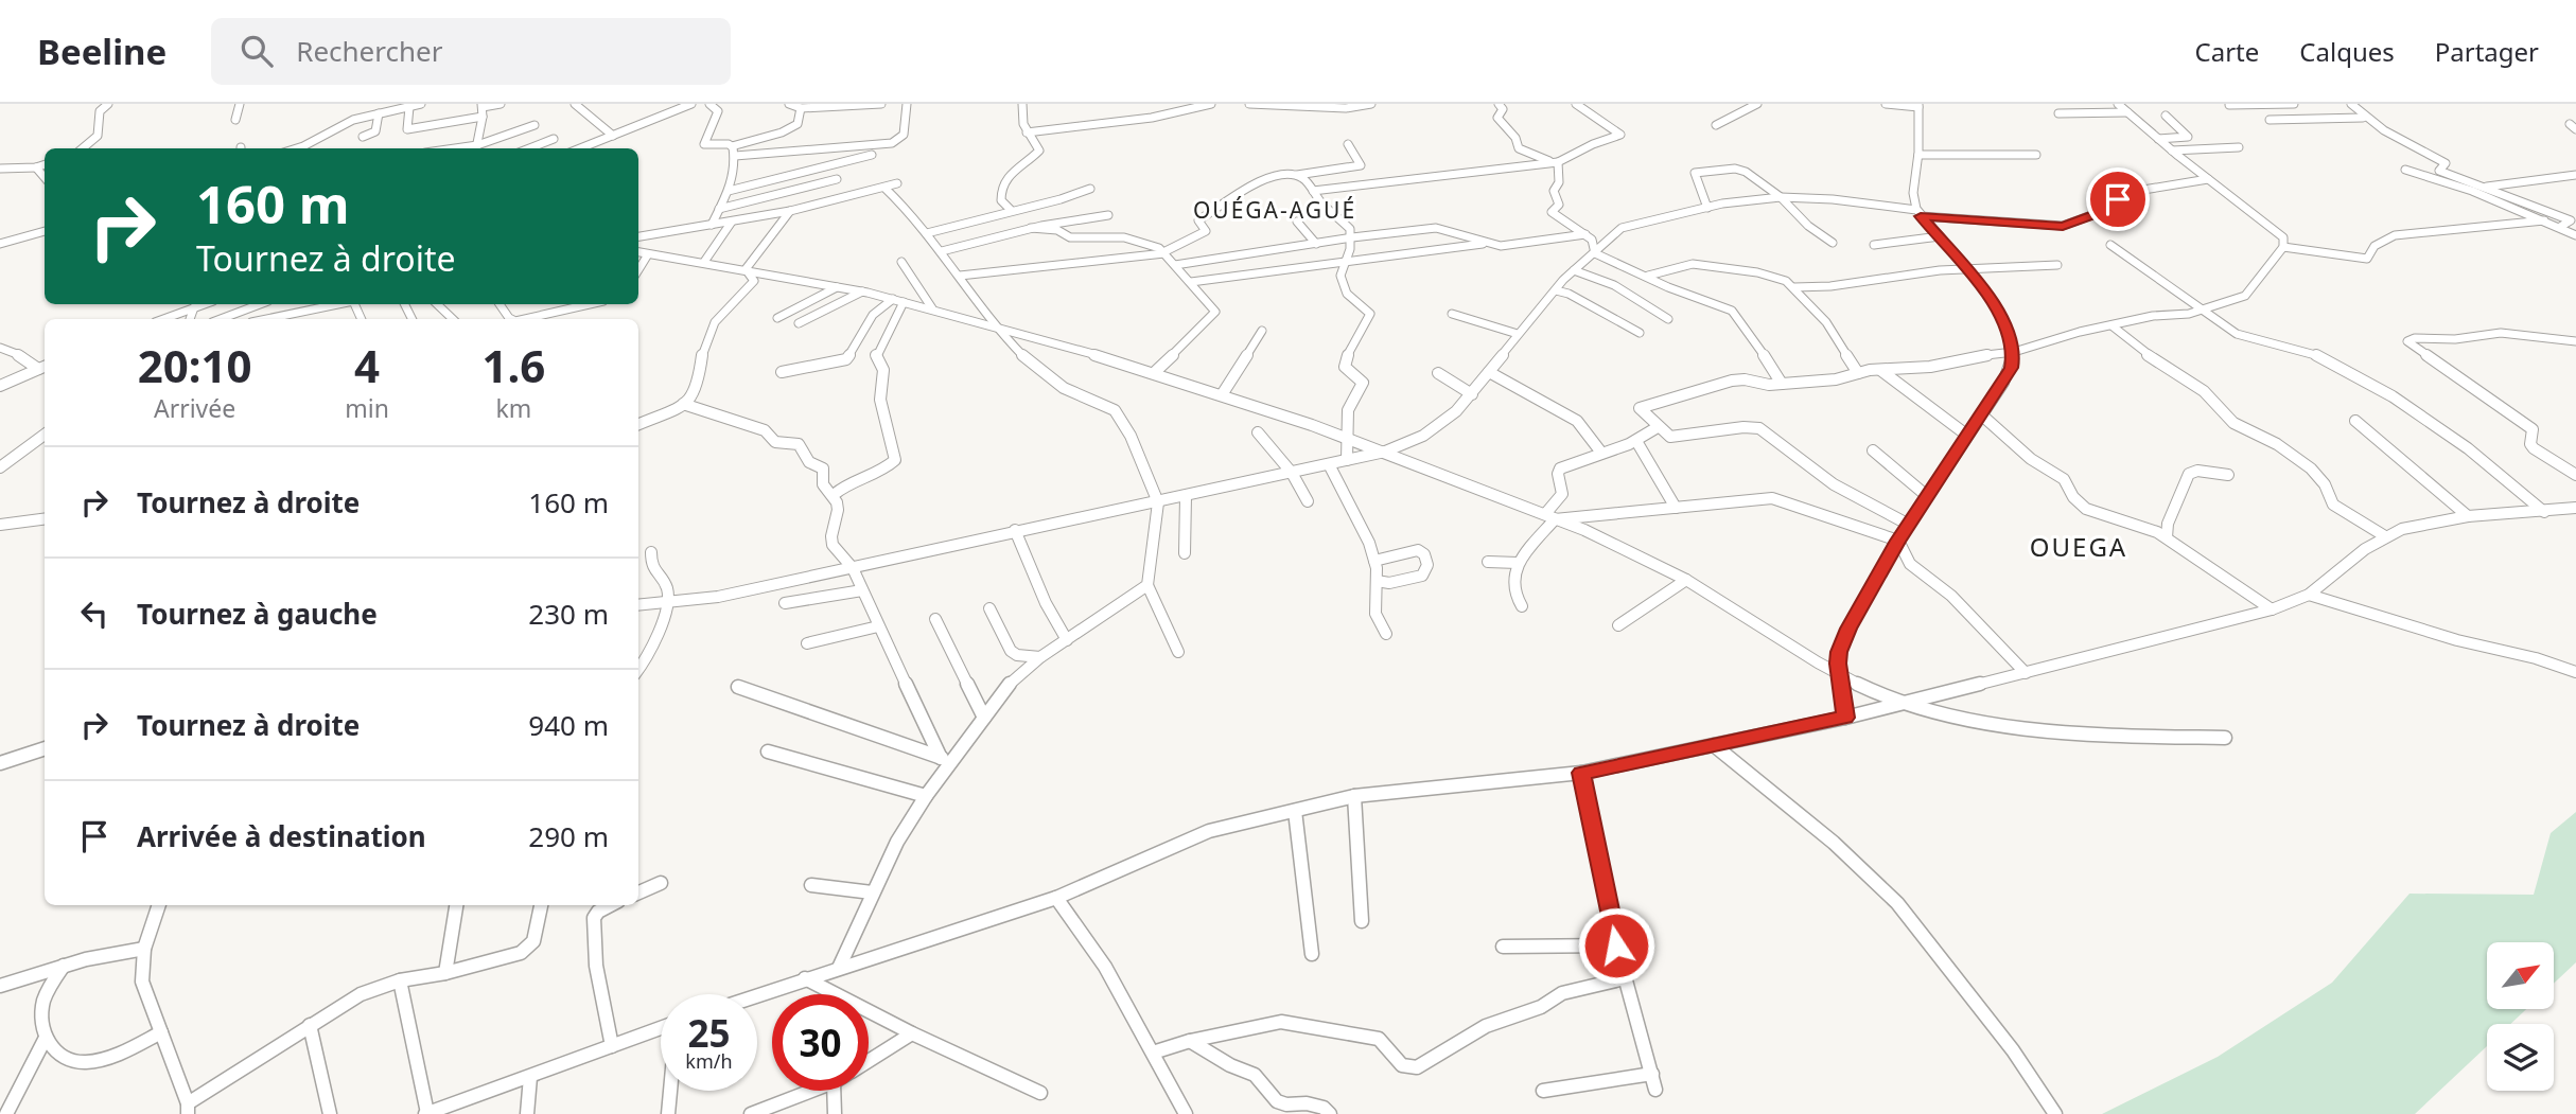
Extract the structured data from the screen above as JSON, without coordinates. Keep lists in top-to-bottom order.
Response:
{
  "districts": ["OUÉGA-AGUÉ", "OUEGA"],
  "north": "top right",
  "page": {
    "header": "Beeline",
    "search": "Rechercher",
    "nav": ["Carte", "Calques", "Partager"],
    "turn": ["160 m", "Tournez à droite"],
    "eta": [
      "20:10",
      "Arrivée",
      "4",
      "min",
      "1.6",
      "km"
    ],
    "list": [
      {
        "name": "Tournez à droite",
        "value": "160 m"
      },
      {
        "name": "Tournez à gauche",
        "value": "230 m"
      },
      {
        "name": "Tournez à droite",
        "value": "940 m"
      },
      {
        "name": "Arrivée à destination",
        "value": "290 m"
      }
    ],
    "speed": "25 km/h",
    "limit": "30"
  }
}
